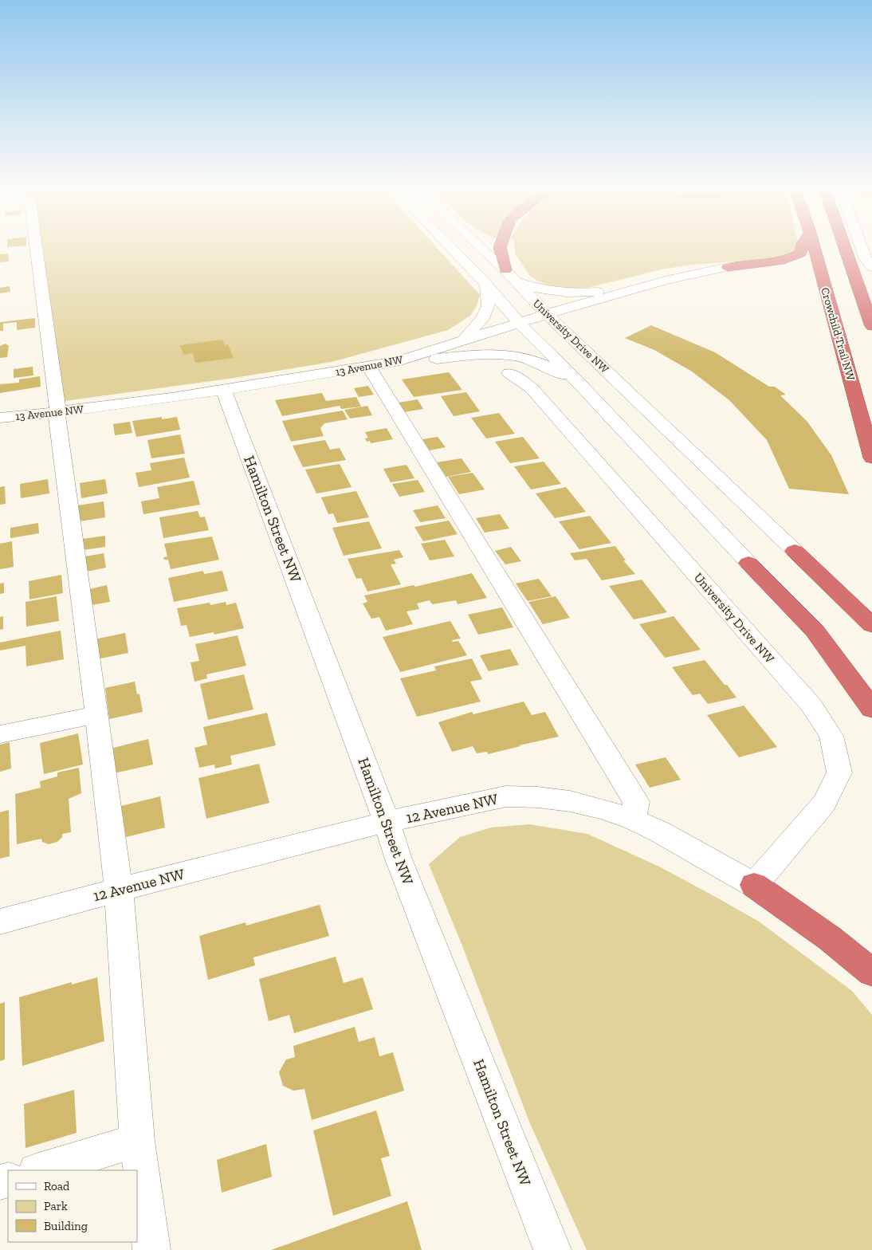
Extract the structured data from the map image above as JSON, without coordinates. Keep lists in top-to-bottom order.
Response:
{
  "streets": {
    "highway": ["Crowchild Trail NW"],
    "street": [
      "University Drive NW",
      "13 Avenue NW",
      "Hamilton Street NW",
      "12 Avenue NW"
    ]
  },
  "crossings": [
    ["University Drive NW", "13 Avenue NW"],
    ["University Drive NW", "12 Avenue NW"],
    ["13 Avenue NW", "Hamilton Street NW"],
    ["Hamilton Street NW", "12 Avenue NW"]
  ],
  "legend": ["Road", "Park", "Building"]
}
